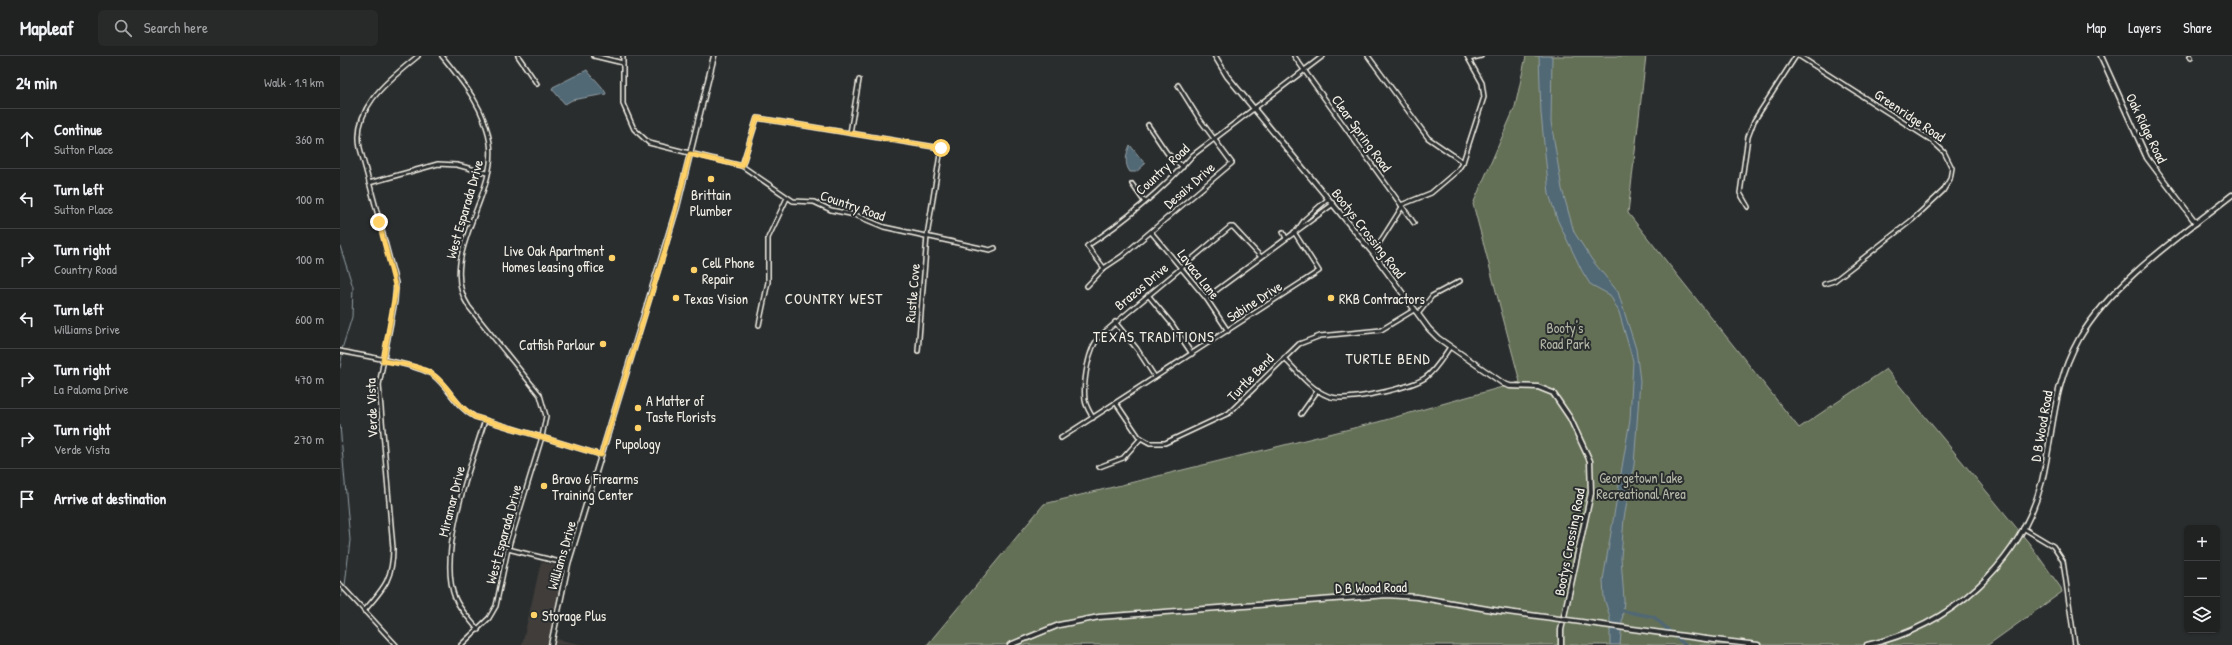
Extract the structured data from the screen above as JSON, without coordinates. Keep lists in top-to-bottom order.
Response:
{
  "streets": {
    "main road": [
      "Oak Ridge Road",
      "Bootys Crossing Road",
      "D B Wood Road",
      "Williams Drive"
    ],
    "street": [
      "Greenridge Road",
      "Clear Spring Road",
      "Country Road",
      "Desaix Drive",
      "West Esparada Drive",
      "Lavaca Lane",
      "Brazos Drive",
      "Rustle Cove",
      "Sabine Drive",
      "Turtle Bend",
      "Verde Vista",
      "Miramar Drive"
    ]
  },
  "crossings": [
    ["Oak Ridge Road", "D B Wood Road"],
    ["Clear Spring Road", "Country Road"],
    ["Country Road", "Desaix Drive"],
    ["Country Road", "Bootys Crossing Road"],
    ["Country Road", "Rustle Cove"],
    ["Country Road", "Williams Drive"],
    ["Desaix Drive", "Lavaca Lane"],
    ["West Esparada Drive", "Miramar Drive"],
    ["Bootys Crossing Road", "Turtle Bend"],
    ["Lavaca Lane", "Brazos Drive"],
    ["Lavaca Lane", "Sabine Drive"],
    ["Brazos Drive", "Sabine Drive"]
  ],
  "districts": ["COUNTRY WEST", "TEXAS TRADITIONS", "TURTLE BEND"],
  "parks": ["Booty's Road Park", "Georgetown Lake Recreational Area"],
  "places": [
    "Brittain Plumber",
    "Live Oak Apartment Homes leasing office",
    "Cell Phone Repair",
    "Texas Vision",
    "RKB Contractors",
    "Catfish Parlour",
    "A Matter of Taste Florists",
    "Pupology",
    "Bravo 6 Firearms Training Center",
    "Storage Plus"
  ],
  "page": {
    "header": "Mapleaf",
    "search": "Search here",
    "nav": ["Map", "Layers", "Share"],
    "heading": ["24 min", "Walk · 1.9 km"],
    "list": [
      ["Continue", "Sutton Place", "360 m"],
      ["Turn left", "Sutton Place", "100 m"],
      ["Turn right", "Country Road", "100 m"],
      ["Turn left", "Williams Drive", "600 m"],
      ["Turn right", "La Paloma Drive", "470 m"],
      ["Turn right", "Verde Vista", "270 m"],
      "Arrive at destination"
    ],
    "map_buttons": ["+", "−"]
  }
}
